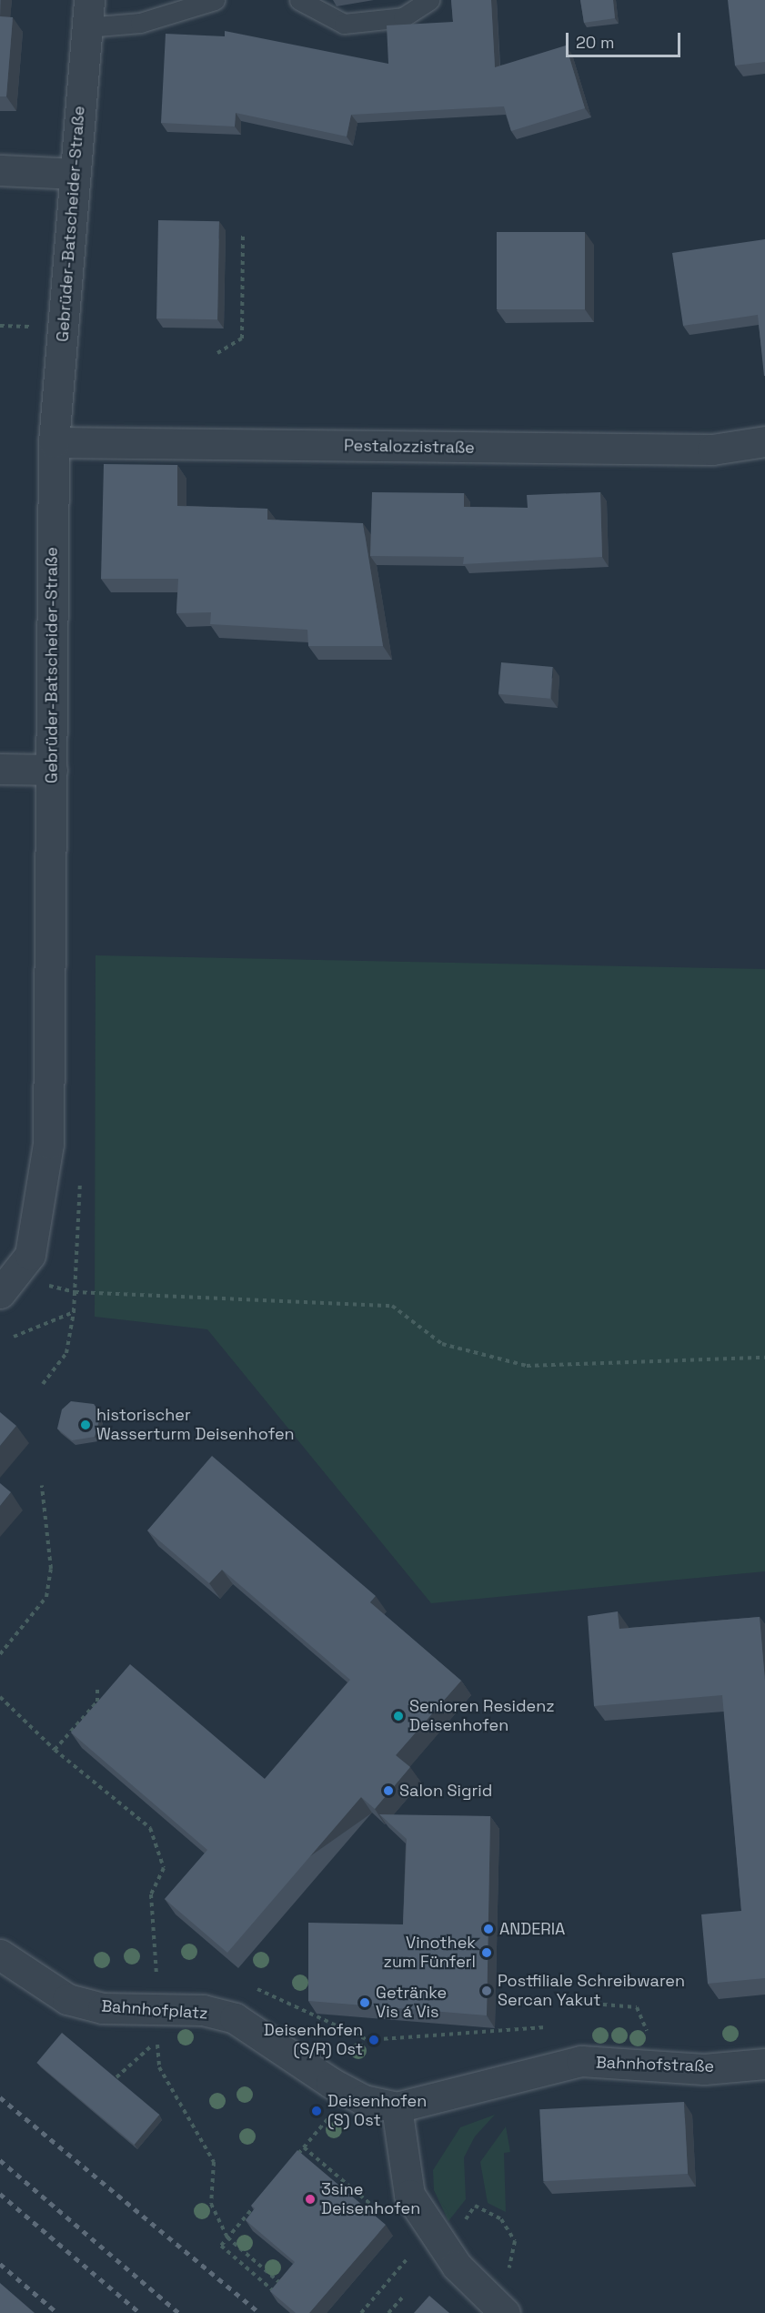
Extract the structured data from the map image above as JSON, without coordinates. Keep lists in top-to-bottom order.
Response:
{
  "streets": {
    "street": [
      "Gebrüder-Batscheider-Straße",
      "Pestalozzistraße",
      "Bahnhofplatz",
      "Bahnhofstraße"
    ]
  },
  "crossings": [
    ["Gebrüder-Batscheider-Straße", "Pestalozzistraße"],
    ["Bahnhofplatz", "Bahnhofstraße"]
  ],
  "places": [
    "historischer Wasserturm Deisenhofen",
    "Senioren Residenz Deisenhofen",
    "Salon Sigrid",
    "ANDERIA",
    "Vinothek zum Fünferl",
    "Postfiliale Schreibwaren Sercan Yakut",
    "Getränke Vis á Vis",
    "Deisenhofen (S/R) Ost",
    "Deisenhofen (S) Ost",
    "3sine Deisenhofen"
  ],
  "scale_bar": "20 m"
}
